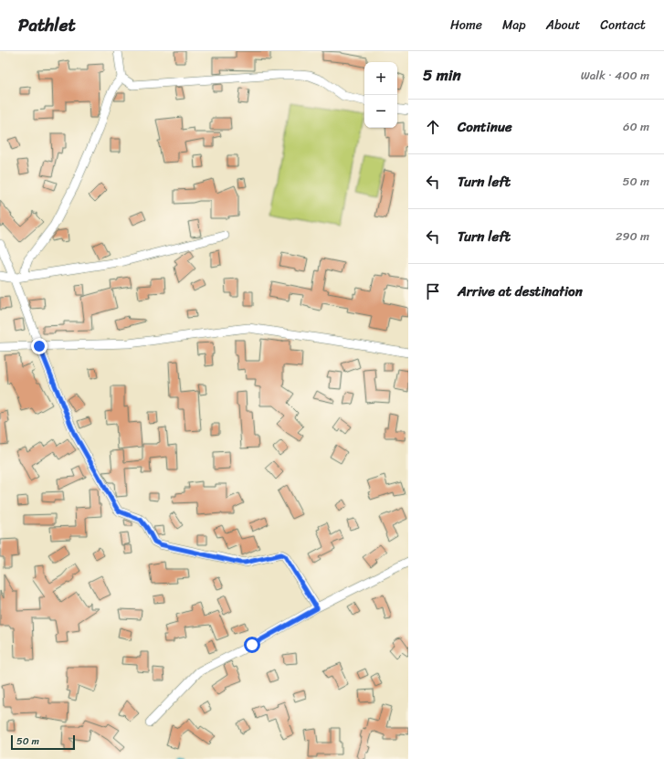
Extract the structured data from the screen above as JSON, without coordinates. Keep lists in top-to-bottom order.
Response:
{
  "scale_bar": "50 m",
  "page": {
    "header": "Pathlet",
    "nav": [
      "Home",
      "Map",
      "About",
      "Contact"
    ],
    "heading": ["5 min", "Walk · 400 m"],
    "map_buttons": ["+", "−"],
    "list": [
      ["Continue", "60 m"],
      ["Turn left", "50 m"],
      ["Turn left", "290 m"],
      "Arrive at destination"
    ],
    "scale": "50 m"
  }
}
